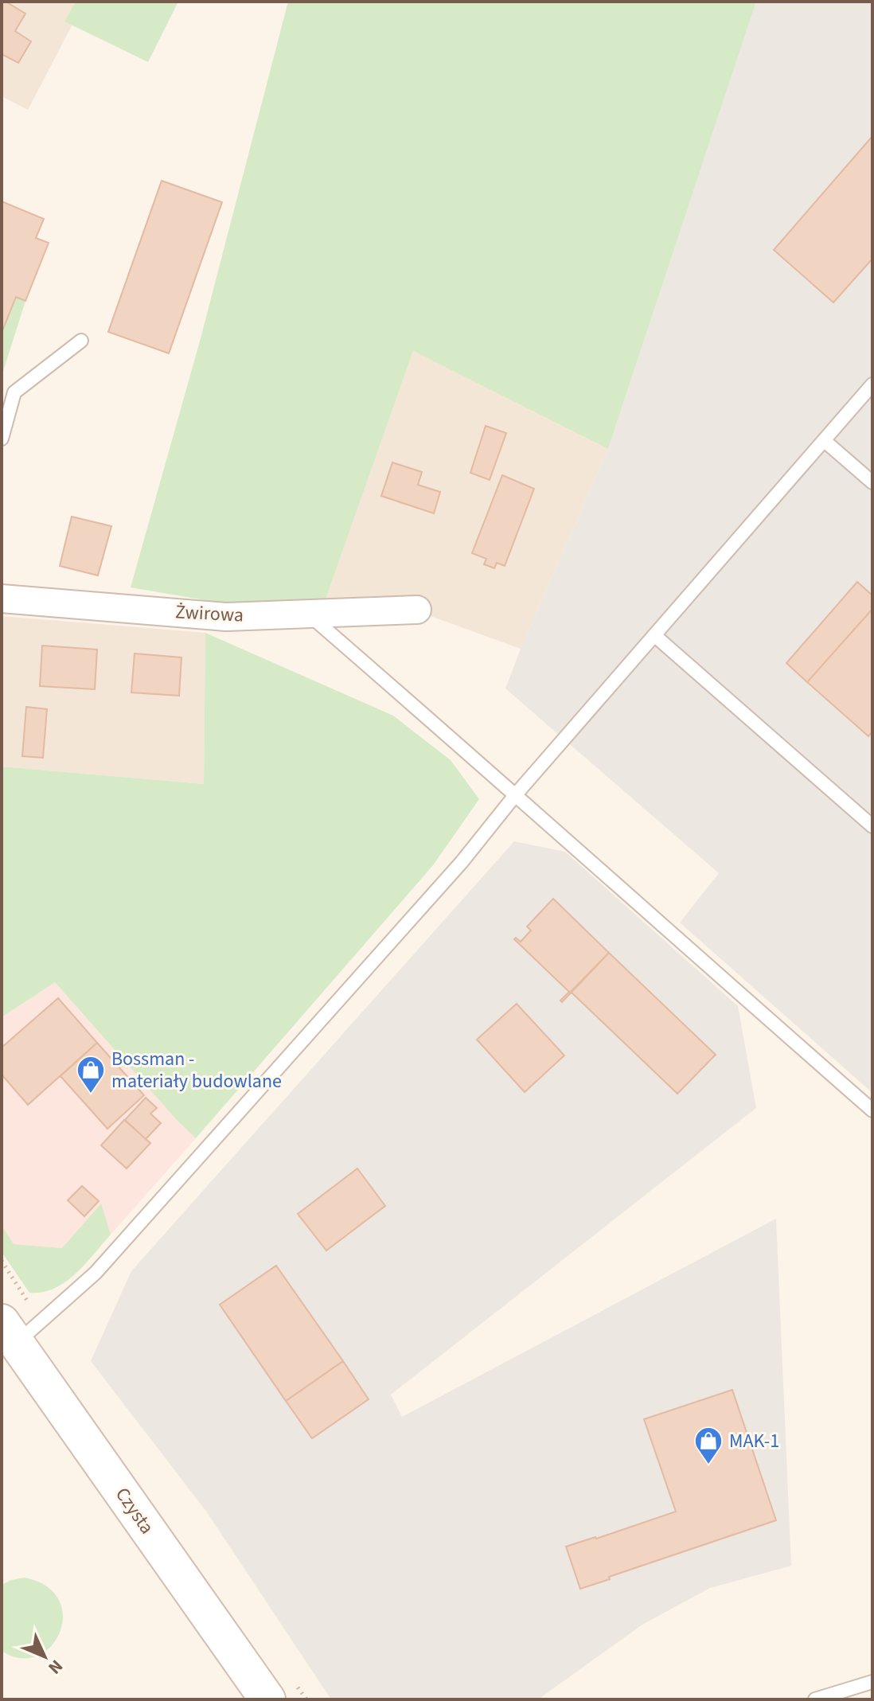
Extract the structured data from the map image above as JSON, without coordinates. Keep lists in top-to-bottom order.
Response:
{
  "streets": {
    "main road": ["Czysta"],
    "street": ["Żwirowa"]
  },
  "places": {
    "shop": ["Bossman - materiały budowlane", "MAK-1"]
  },
  "north": "bottom right"
}
